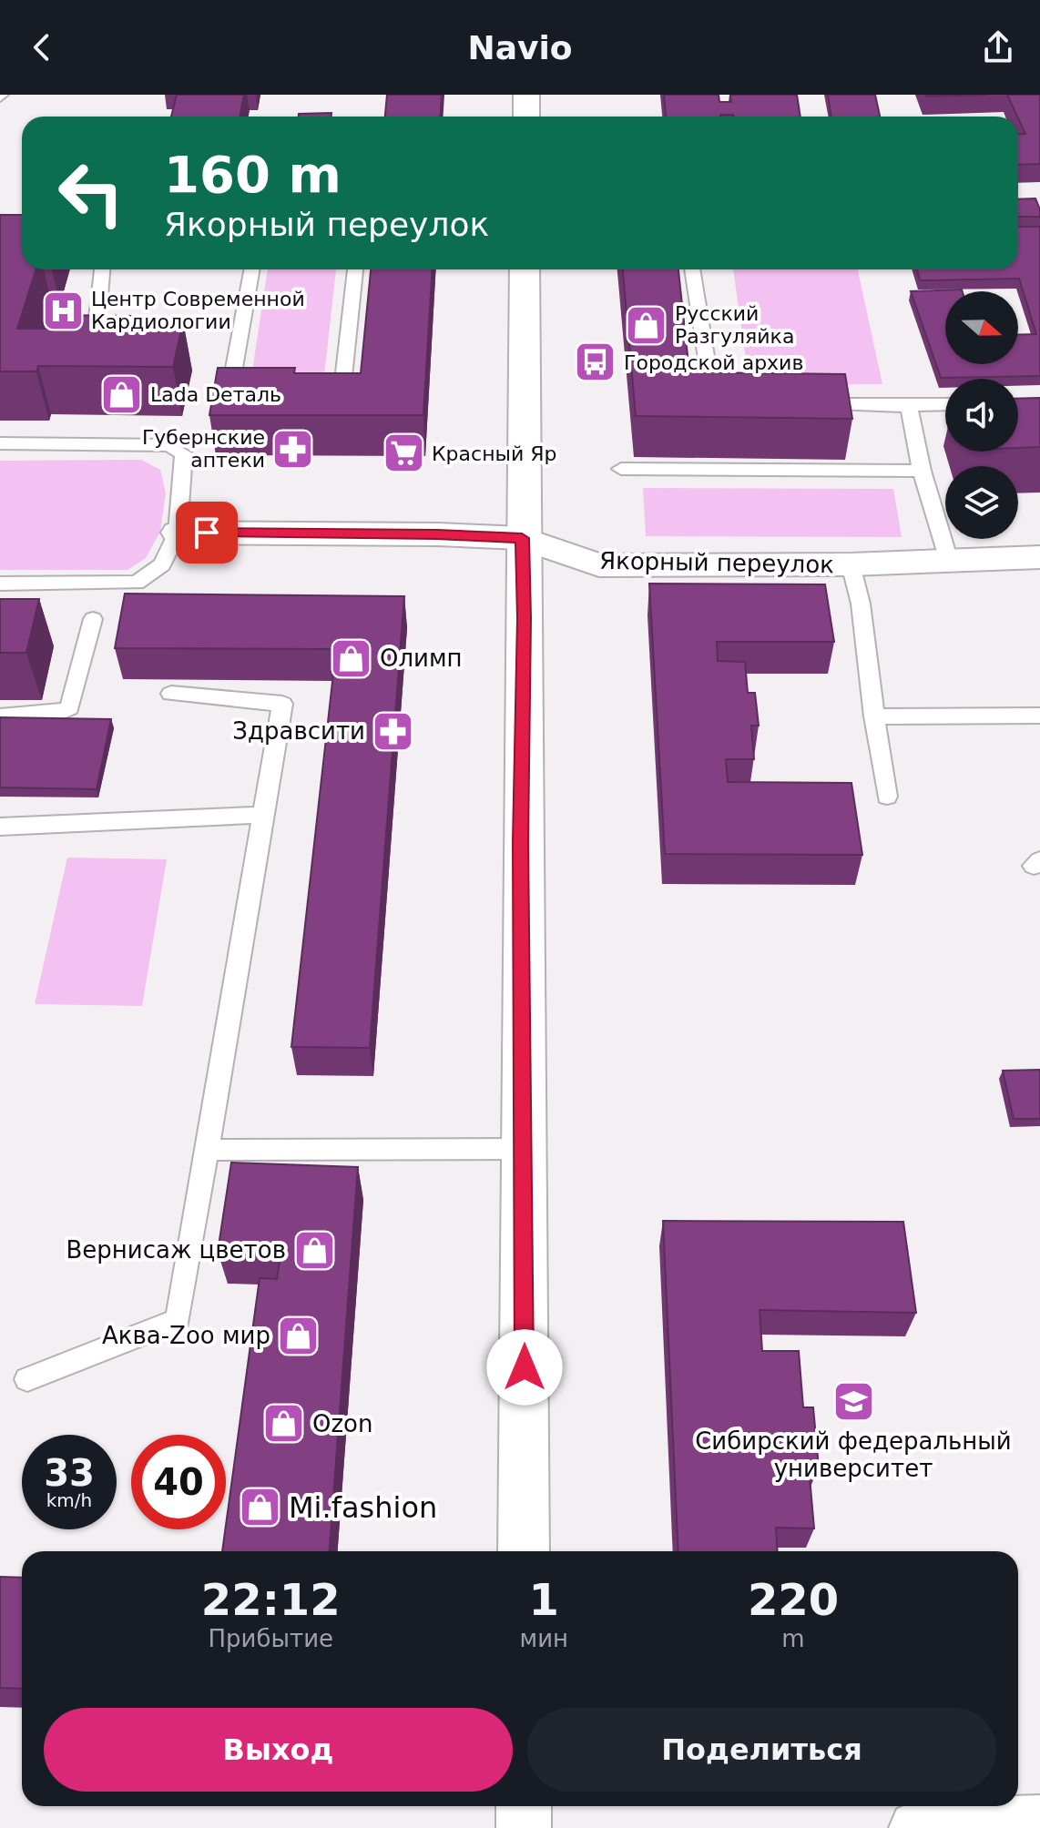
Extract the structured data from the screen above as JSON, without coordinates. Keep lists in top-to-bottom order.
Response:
{
  "streets": {
    "street": ["Якорный переулок"]
  },
  "places": {
    "hospital": ["Центр Современной Кардиологии"],
    "shop": [
      "Русский Разгуляйка",
      "Lada Dеталь",
      "Олимп",
      "Вернисаж цветов",
      "Аква-Zoo мир",
      "Ozon",
      "Mi.fashion"
    ],
    "bus stop": ["Городской архив"],
    "pharmacy": ["Губернские аптеки", "Здравсити"],
    "supermarket": ["Красный Яр"],
    "school or university": ["Сибирский федеральный университет"]
  },
  "north": "right",
  "page": {
    "header": "Navio",
    "turn": ["160 m", "Якорный переулок"],
    "speed": "33 km/h",
    "limit": "40",
    "eta": [
      "22:12",
      "Прибытие",
      "1",
      "мин",
      "220",
      "m"
    ],
    "buttons": ["Выход", "Поделиться"]
  }
}
